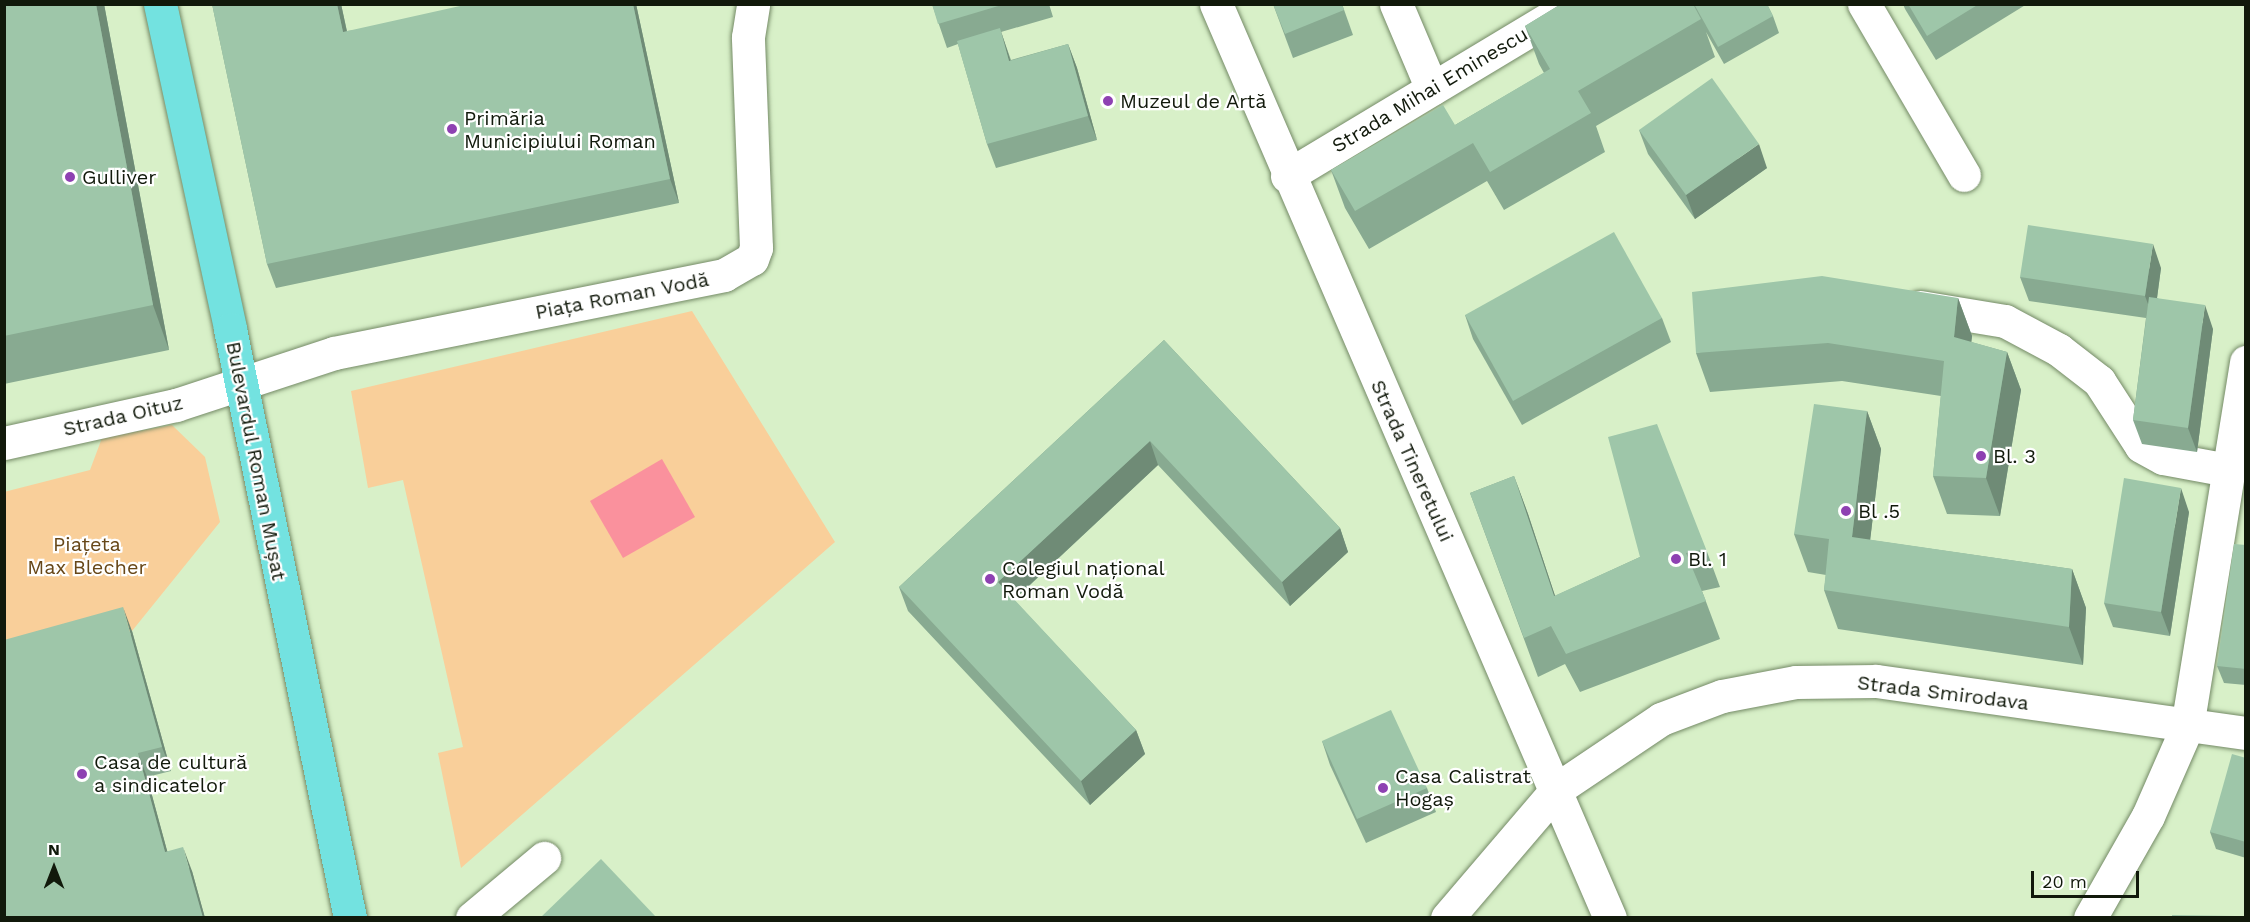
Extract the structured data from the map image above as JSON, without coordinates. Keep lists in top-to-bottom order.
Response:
{
  "streets": {
    "main road": ["Bulevardul Roman Mușat"],
    "street": [
      "Strada Mihai Eminescu",
      "Piața Roman Vodă",
      "Strada Oituz",
      "Strada Tineretului",
      "Strada Smirodava"
    ]
  },
  "crossings": [
    ["Strada Mihai Eminescu", "Strada Tineretului"],
    ["Piața Roman Vodă", "Strada Oituz"],
    ["Piața Roman Vodă", "Bulevardul Roman Mușat"],
    ["Strada Oituz", "Bulevardul Roman Mușat"],
    ["Strada Tineretului", "Strada Smirodava"]
  ],
  "parks": ["Piațeta Max Blecher"],
  "places": [
    "Muzeul de Artă",
    "Primăria Municipiului Roman",
    "Gulliver",
    "Bl. 3",
    "Bl .5",
    "Bl. 1",
    "Colegiul național Roman Vodă",
    "Casa de cultură a sindicatelor",
    "Casa Calistrat Hogaș"
  ],
  "scale_bar": "20 m",
  "north": "top"
}
